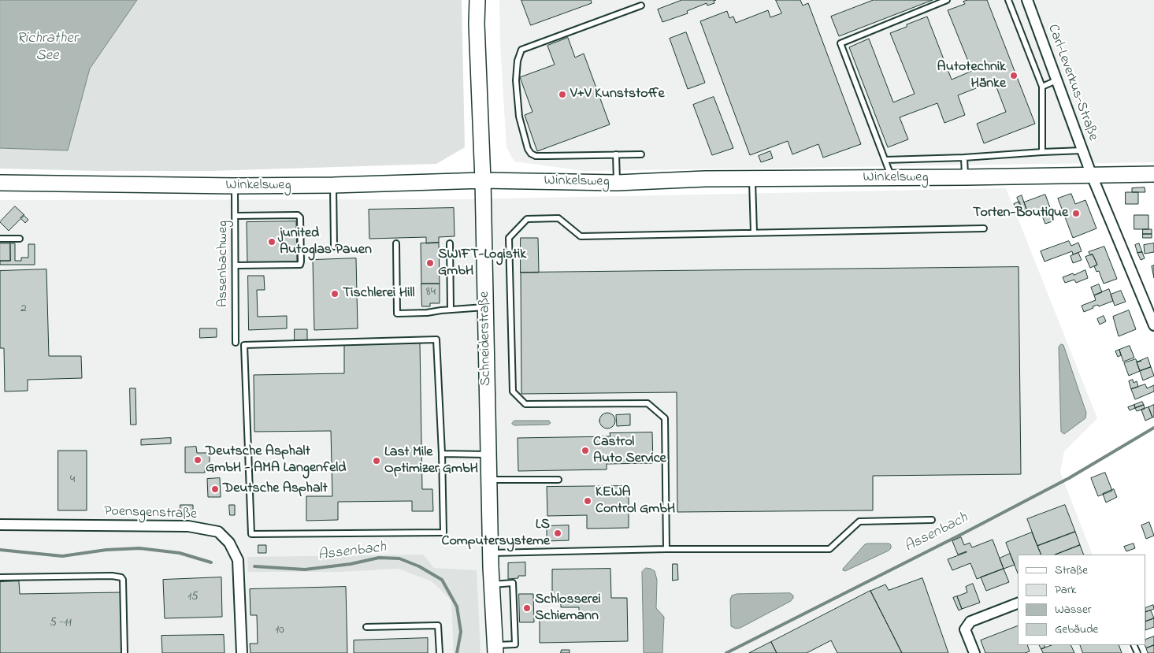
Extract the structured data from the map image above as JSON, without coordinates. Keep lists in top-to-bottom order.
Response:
{
  "streets": {
    "main road": ["Winkelsweg", "Schneiderstraße"],
    "street": ["Carl-Leverkus-Straße", "Poensgenstraße"],
    "lane": ["Assenbachweg"]
  },
  "crossings": [
    ["Carl-Leverkus-Straße", "Winkelsweg"],
    ["Winkelsweg", "Assenbachweg"],
    ["Winkelsweg", "Schneiderstraße"]
  ],
  "water": ["Richrather See", "Assenbach"],
  "places": [
    "Autotechnik Hänke",
    "V+V Kunststoffe",
    "Torten-Boutique",
    "junited Autoglas Pauen",
    "SWIFT-Logistik GmbH",
    "Tischlerei Hill",
    "Castrol Auto Service",
    "Deutsche Asphalt GmbH - AMA Langenfeld",
    "Last Mile Optimizer GmbH",
    "Deutsche Asphalt",
    "KEWA Control GmbH",
    "LS Computersysteme",
    "Schlosserei Schiemann"
  ],
  "house_numbers": [
    "84",
    "2",
    "4",
    "15",
    "5 -11",
    "10"
  ],
  "legend": [
    "Straße",
    "Park",
    "Wasser",
    "Gebäude"
  ]
}
